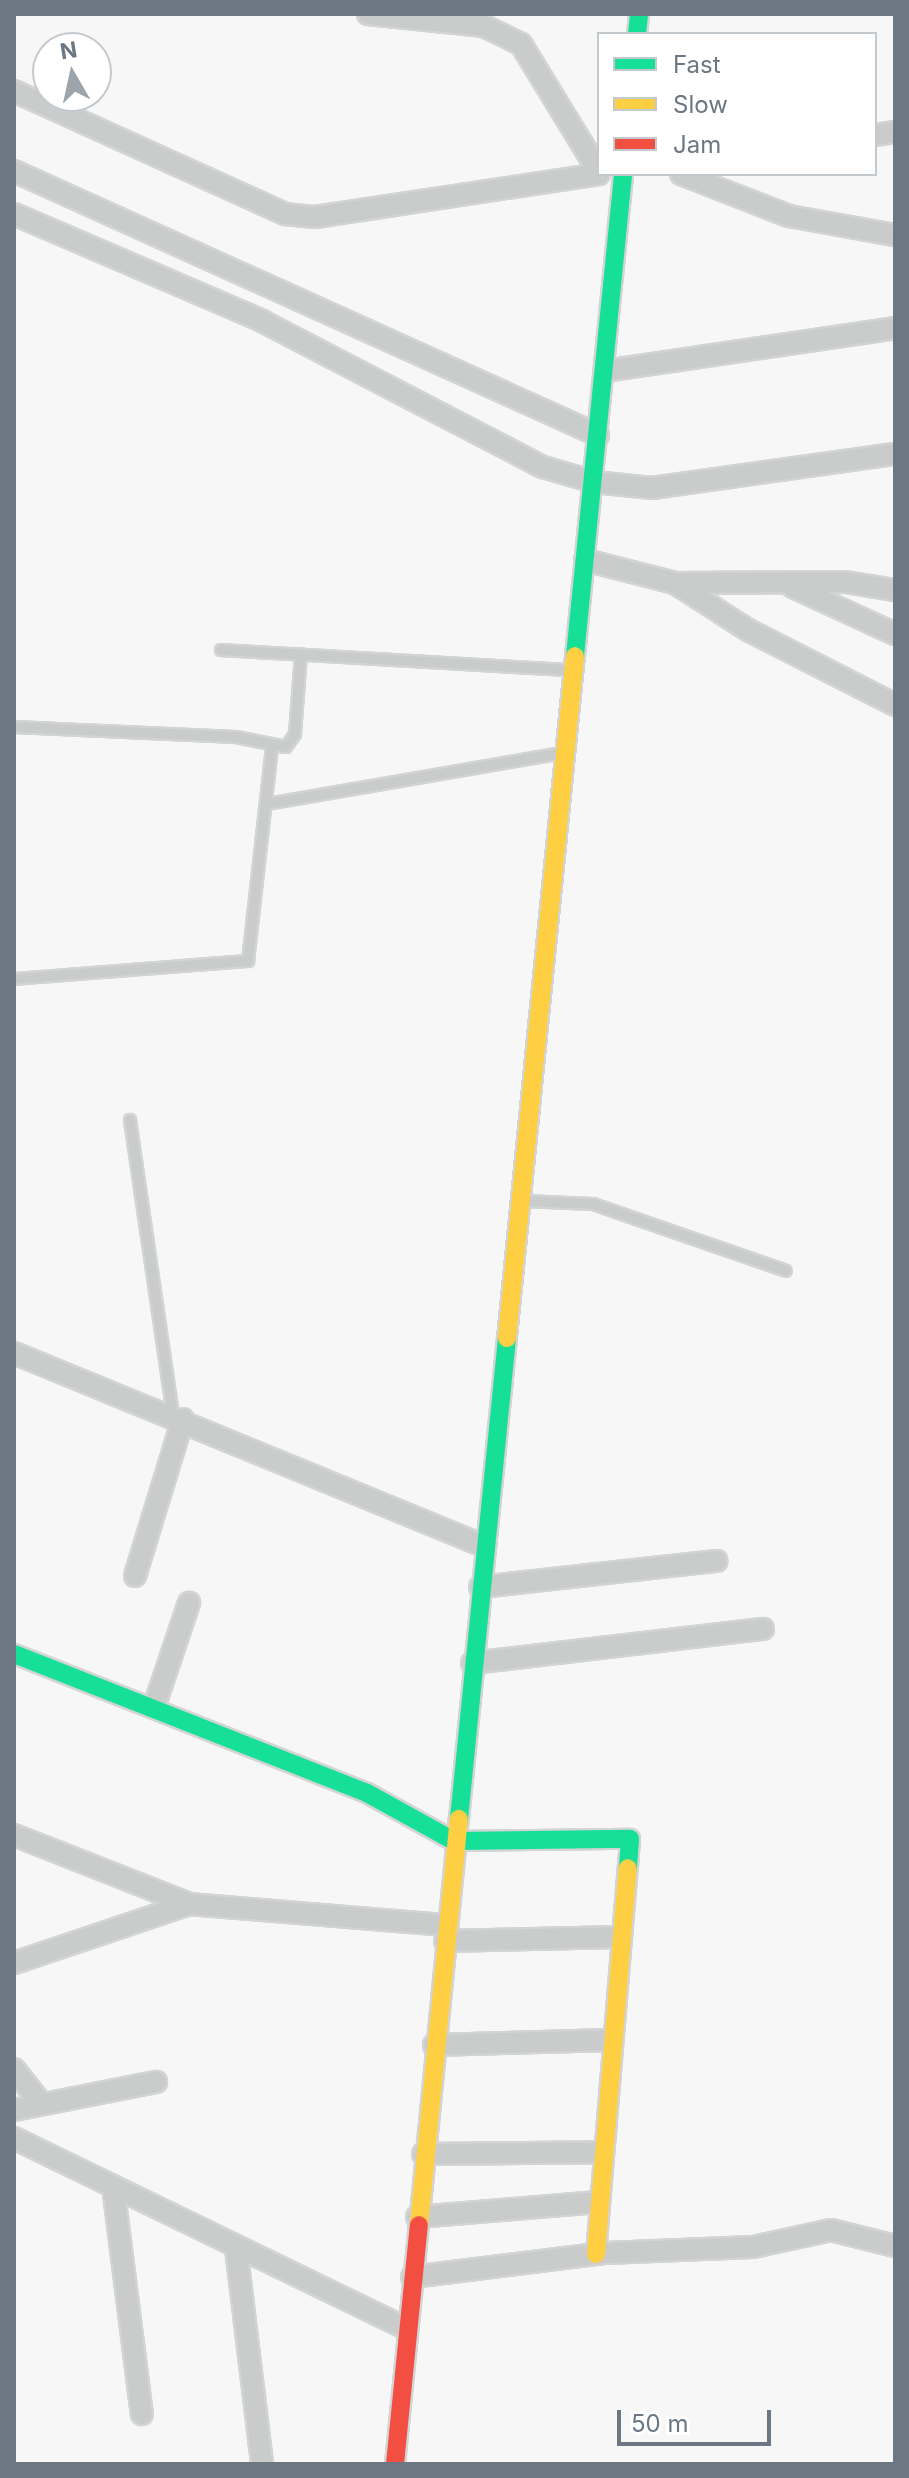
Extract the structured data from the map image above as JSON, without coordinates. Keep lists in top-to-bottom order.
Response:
{
  "legend": ["Fast", "Slow", "Jam"],
  "scale_bar": "50 m",
  "north": "top"
}
